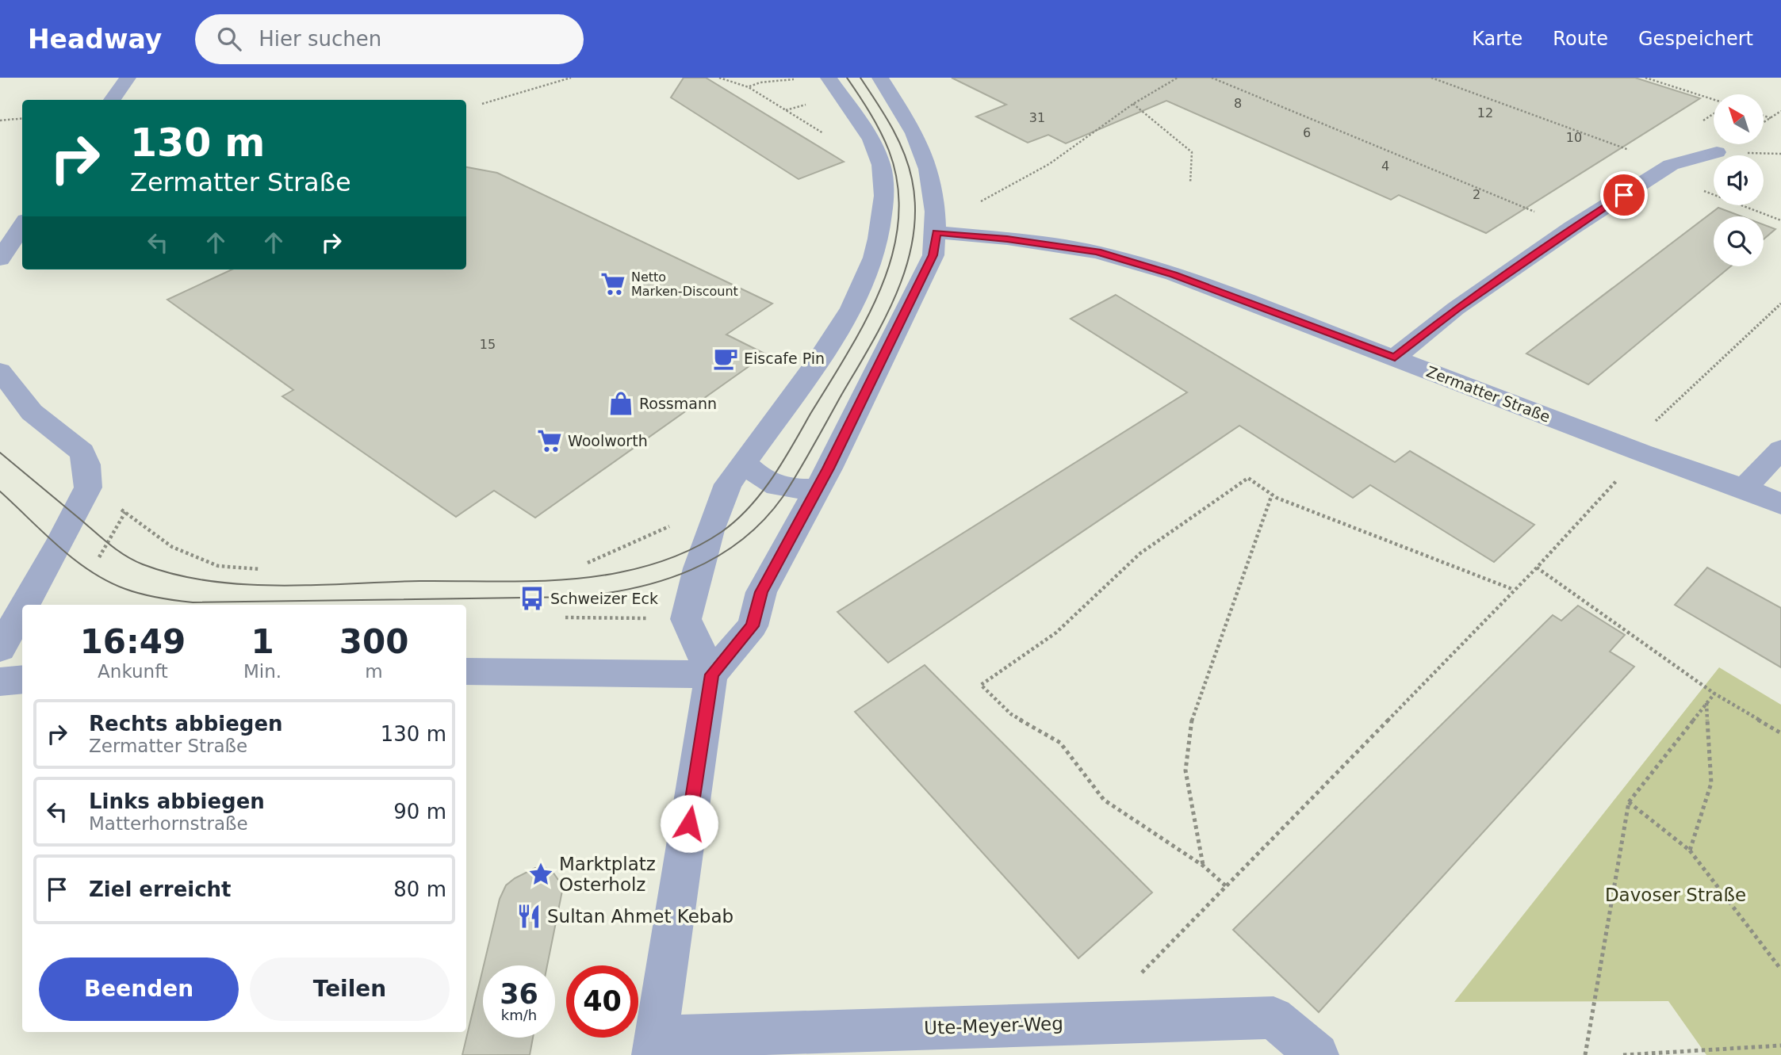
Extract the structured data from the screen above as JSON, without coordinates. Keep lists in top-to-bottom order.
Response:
{
  "streets": {
    "street": ["Zermatter Straße", "Ute-Meyer-Weg"]
  },
  "parks": ["Davoser Straße"],
  "places": {
    "supermarket": ["Netto Marken-Discount", "Woolworth"],
    "cafe": ["Eiscafe Pin"],
    "shop": ["Rossmann"],
    "bus stop": ["Schweizer Eck"],
    "place": ["Marktplatz Osterholz"],
    "restaurant": ["Sultan Ahmet Kebab"]
  },
  "house_numbers": [
    "8",
    "12",
    "31",
    "6",
    "10",
    "4",
    "2",
    "15"
  ],
  "north": "top left",
  "page": {
    "header": "Headway",
    "search": "Hier suchen",
    "nav": ["Karte", "Route", "Gespeichert"],
    "turn": ["130 m", "Zermatter Straße"],
    "eta": [
      "16:49",
      "Ankunft",
      "1",
      "Min.",
      "300",
      "m"
    ],
    "list": [
      {
        "name": "Rechts abbiegen",
        "note": "Zermatter Straße",
        "value": "130 m"
      },
      {
        "name": "Links abbiegen",
        "note": "Matterhornstraße",
        "value": "90 m"
      },
      {
        "name": "Ziel erreicht",
        "value": "80 m"
      }
    ],
    "buttons": ["Beenden", "Teilen"],
    "speed": "36 km/h",
    "limit": "40"
  }
}
